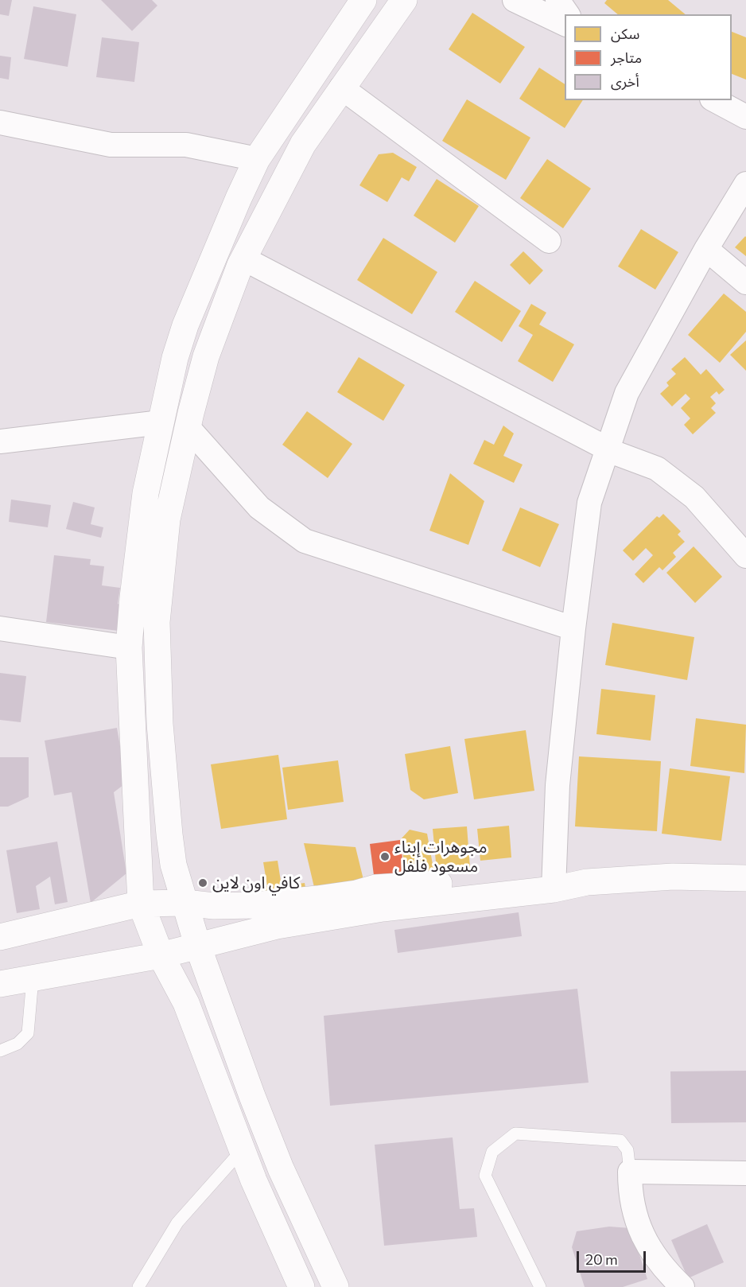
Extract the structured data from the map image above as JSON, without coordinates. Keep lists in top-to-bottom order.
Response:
{
  "places": ["مجوهرات إبناء مسعود فلفل", "كافي اون لاين"],
  "legend": ["سكن", "متاجر", "أخرى"],
  "scale_bar": "20 m"
}
